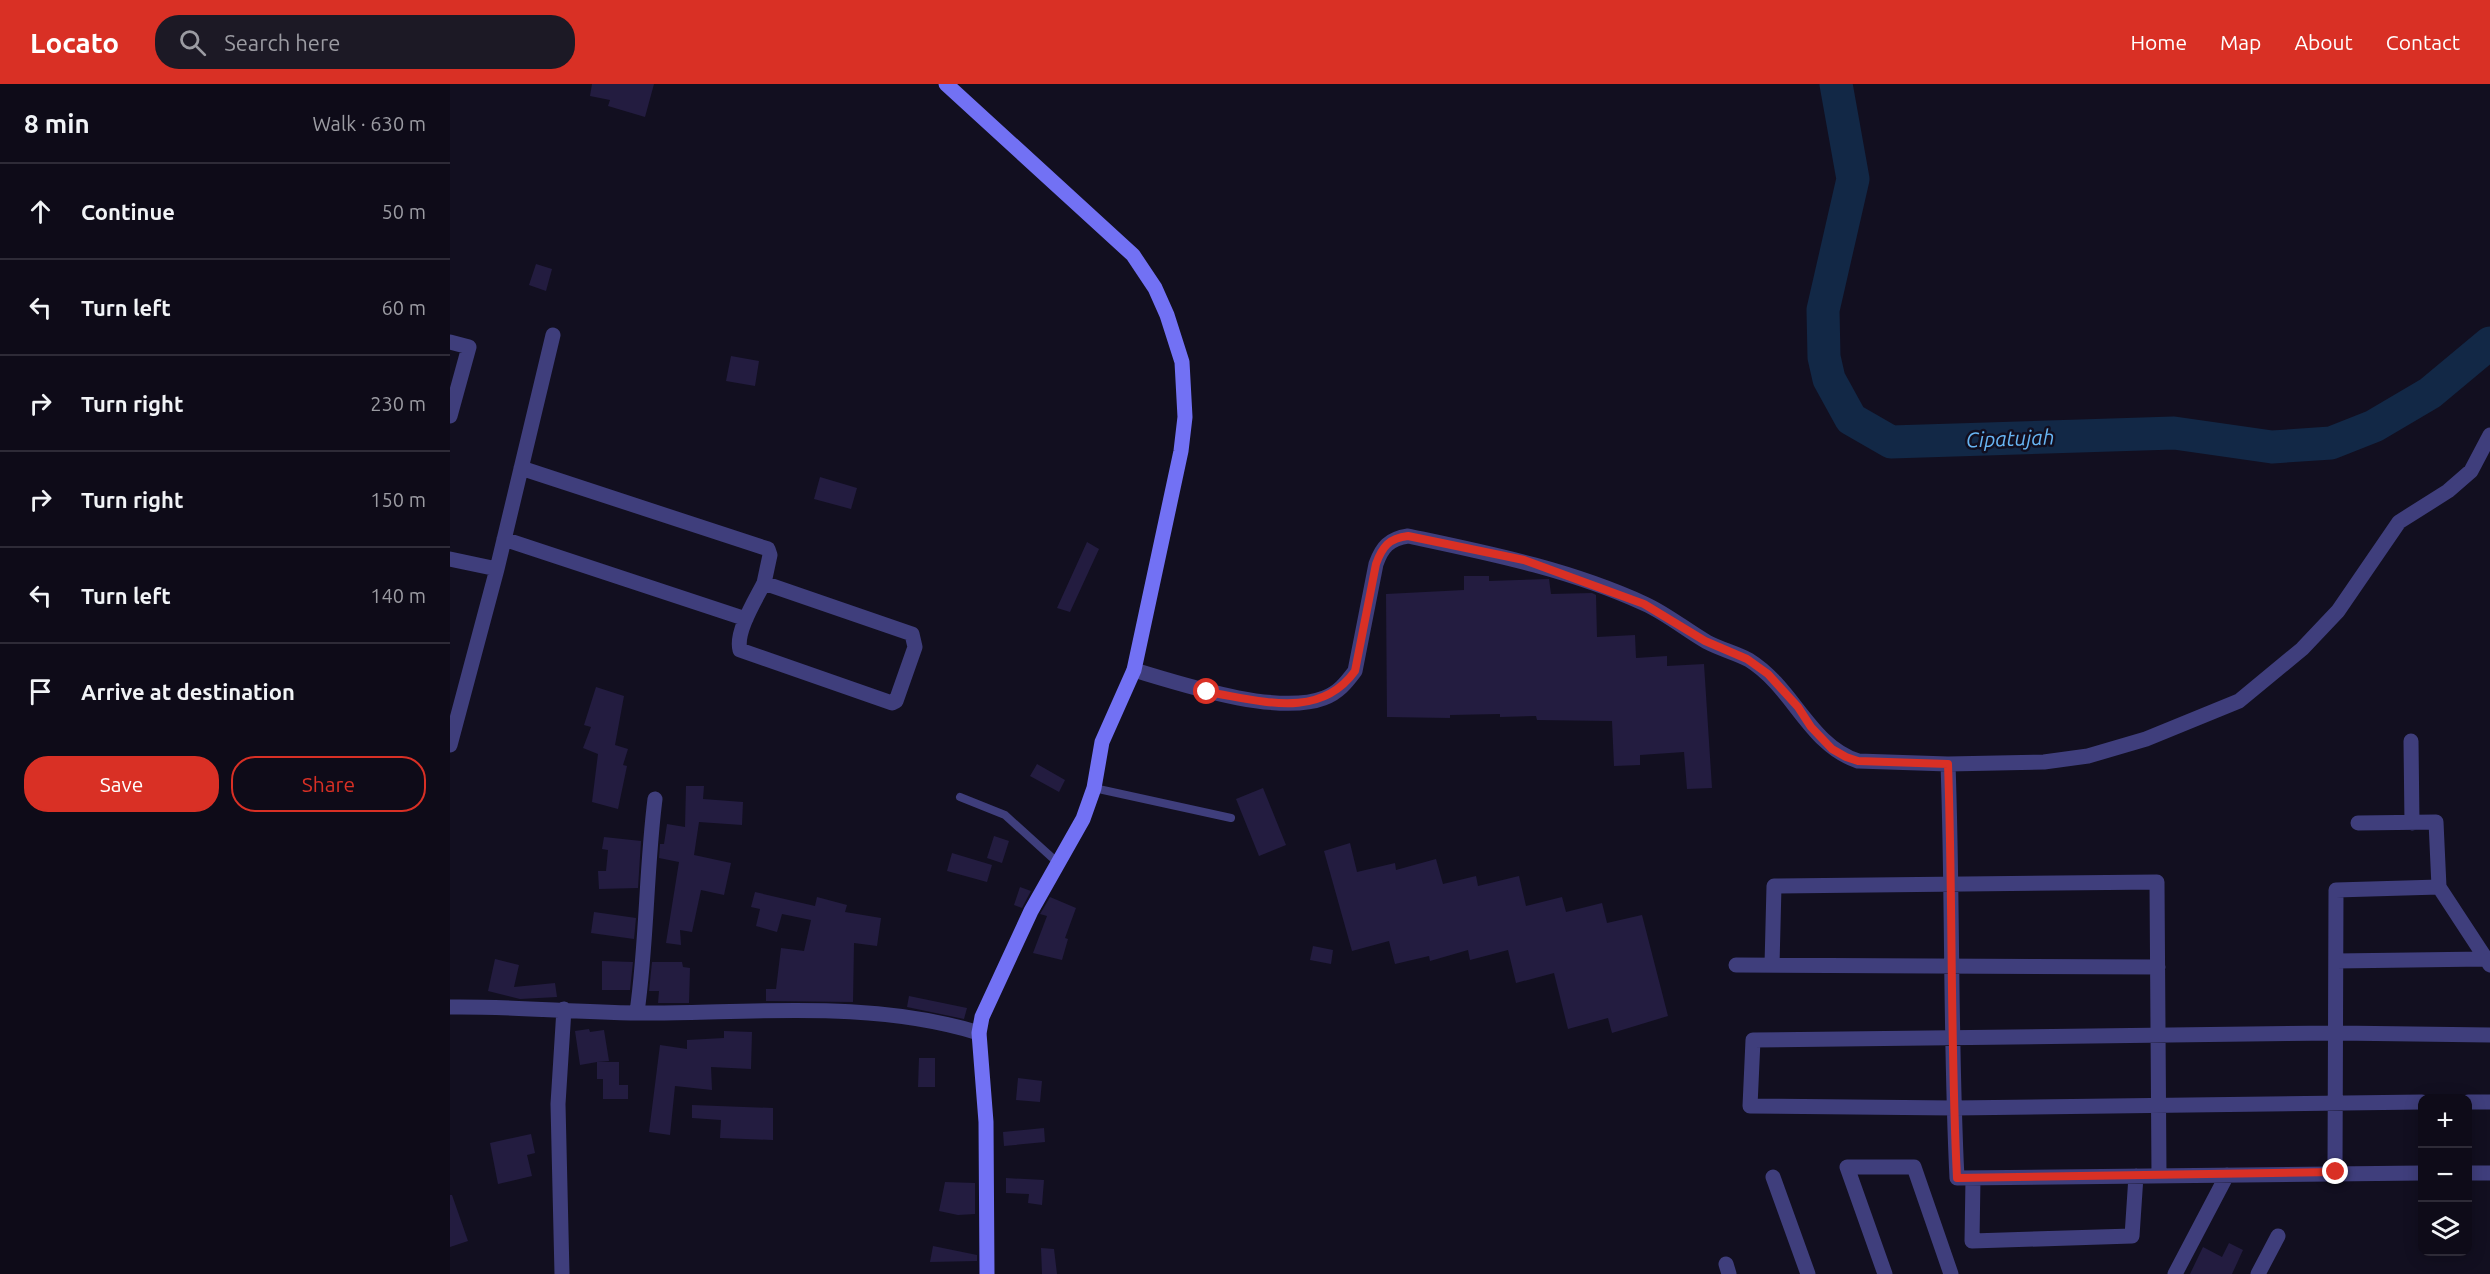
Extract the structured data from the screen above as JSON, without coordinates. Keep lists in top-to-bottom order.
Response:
{
  "water": ["Cipatujah"],
  "page": {
    "header": "Locato",
    "search": "Search here",
    "nav": [
      "Home",
      "Map",
      "About",
      "Contact"
    ],
    "heading": ["8 min", "Walk · 630 m"],
    "list": [
      ["Continue", "50 m"],
      ["Turn left", "60 m"],
      ["Turn right", "230 m"],
      ["Turn right", "150 m"],
      ["Turn left", "140 m"],
      "Arrive at destination"
    ],
    "buttons": ["Save", "Share"],
    "map_buttons": ["+", "−"]
  }
}
